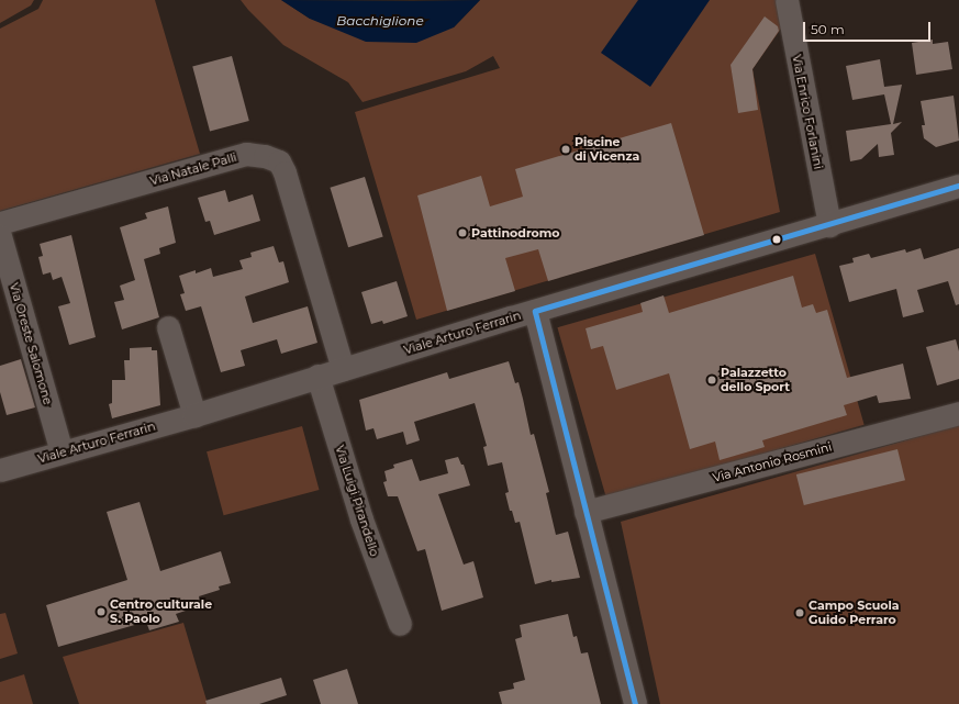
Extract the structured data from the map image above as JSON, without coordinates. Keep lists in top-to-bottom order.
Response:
{
  "streets": {
    "street": [
      "Via Enrico Forlanini",
      "Via Natale Palli",
      "Viale Arturo Ferrarin",
      "Via Oreste Salomone",
      "Via Antonio Rosmini",
      "Via Luigi Pirandello"
    ]
  },
  "crossings": [
    ["Via Enrico Forlanini", "Viale Arturo Ferrarin"],
    ["Via Natale Palli", "Viale Arturo Ferrarin"],
    ["Viale Arturo Ferrarin", "Via Oreste Salomone"],
    ["Viale Arturo Ferrarin", "Via Luigi Pirandello"]
  ],
  "water": ["Bacchiglione"],
  "places": [
    "Piscine di Vicenza",
    "Pattinodromo",
    "Palazzetto dello Sport",
    "Centro culturale S. Paolo",
    "Campo Scuola Guido Perraro"
  ],
  "scale_bar": "50 m"
}
